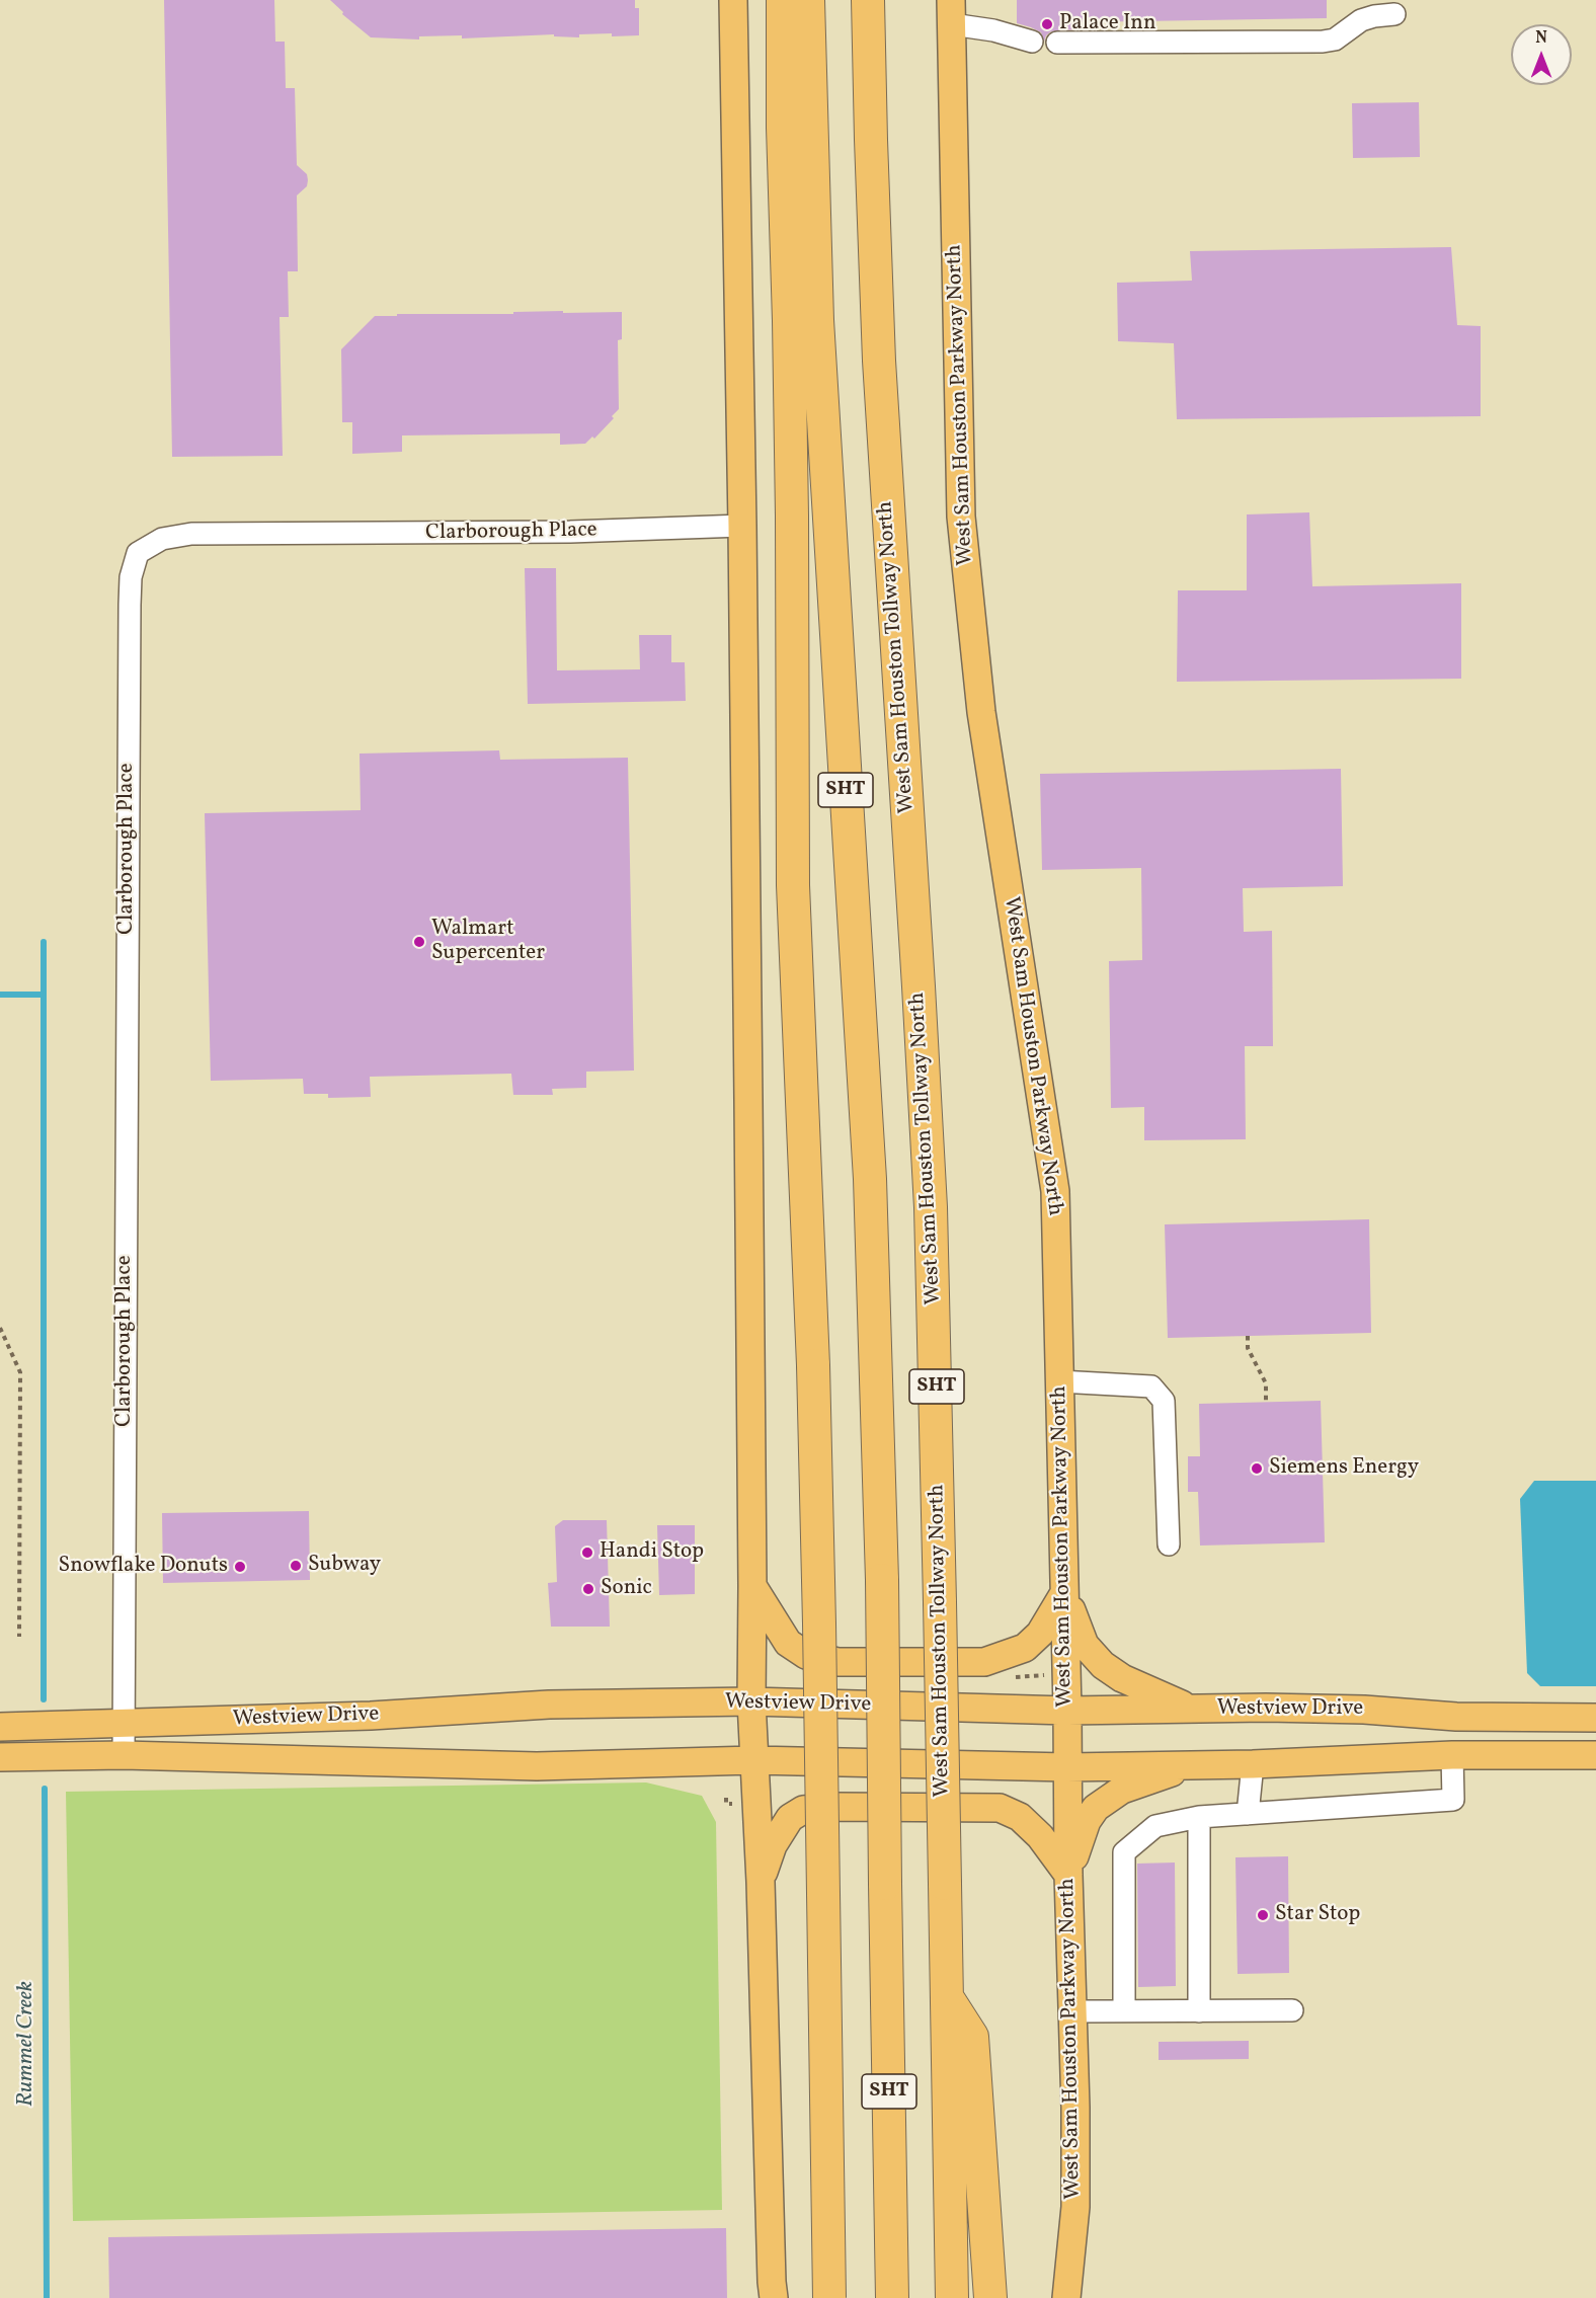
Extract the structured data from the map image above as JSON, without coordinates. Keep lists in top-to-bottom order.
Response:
{
  "streets": {
    "highway": ["West Sam Houston Tollway North", "SHT"],
    "main road": ["West Sam Houston Parkway North", "Westview Drive"],
    "street": ["Clarborough Place"]
  },
  "crossings": [
    ["West Sam Houston Parkway North", "Westview Drive"],
    ["Clarborough Place", "Westview Drive"]
  ],
  "water": ["Rummel Creek"],
  "places": [
    "Palace Inn",
    "Walmart Supercenter",
    "Siemens Energy",
    "Handi Stop",
    "Subway",
    "Snowflake Donuts",
    "Sonic",
    "Star Stop"
  ],
  "north": "top"
}
